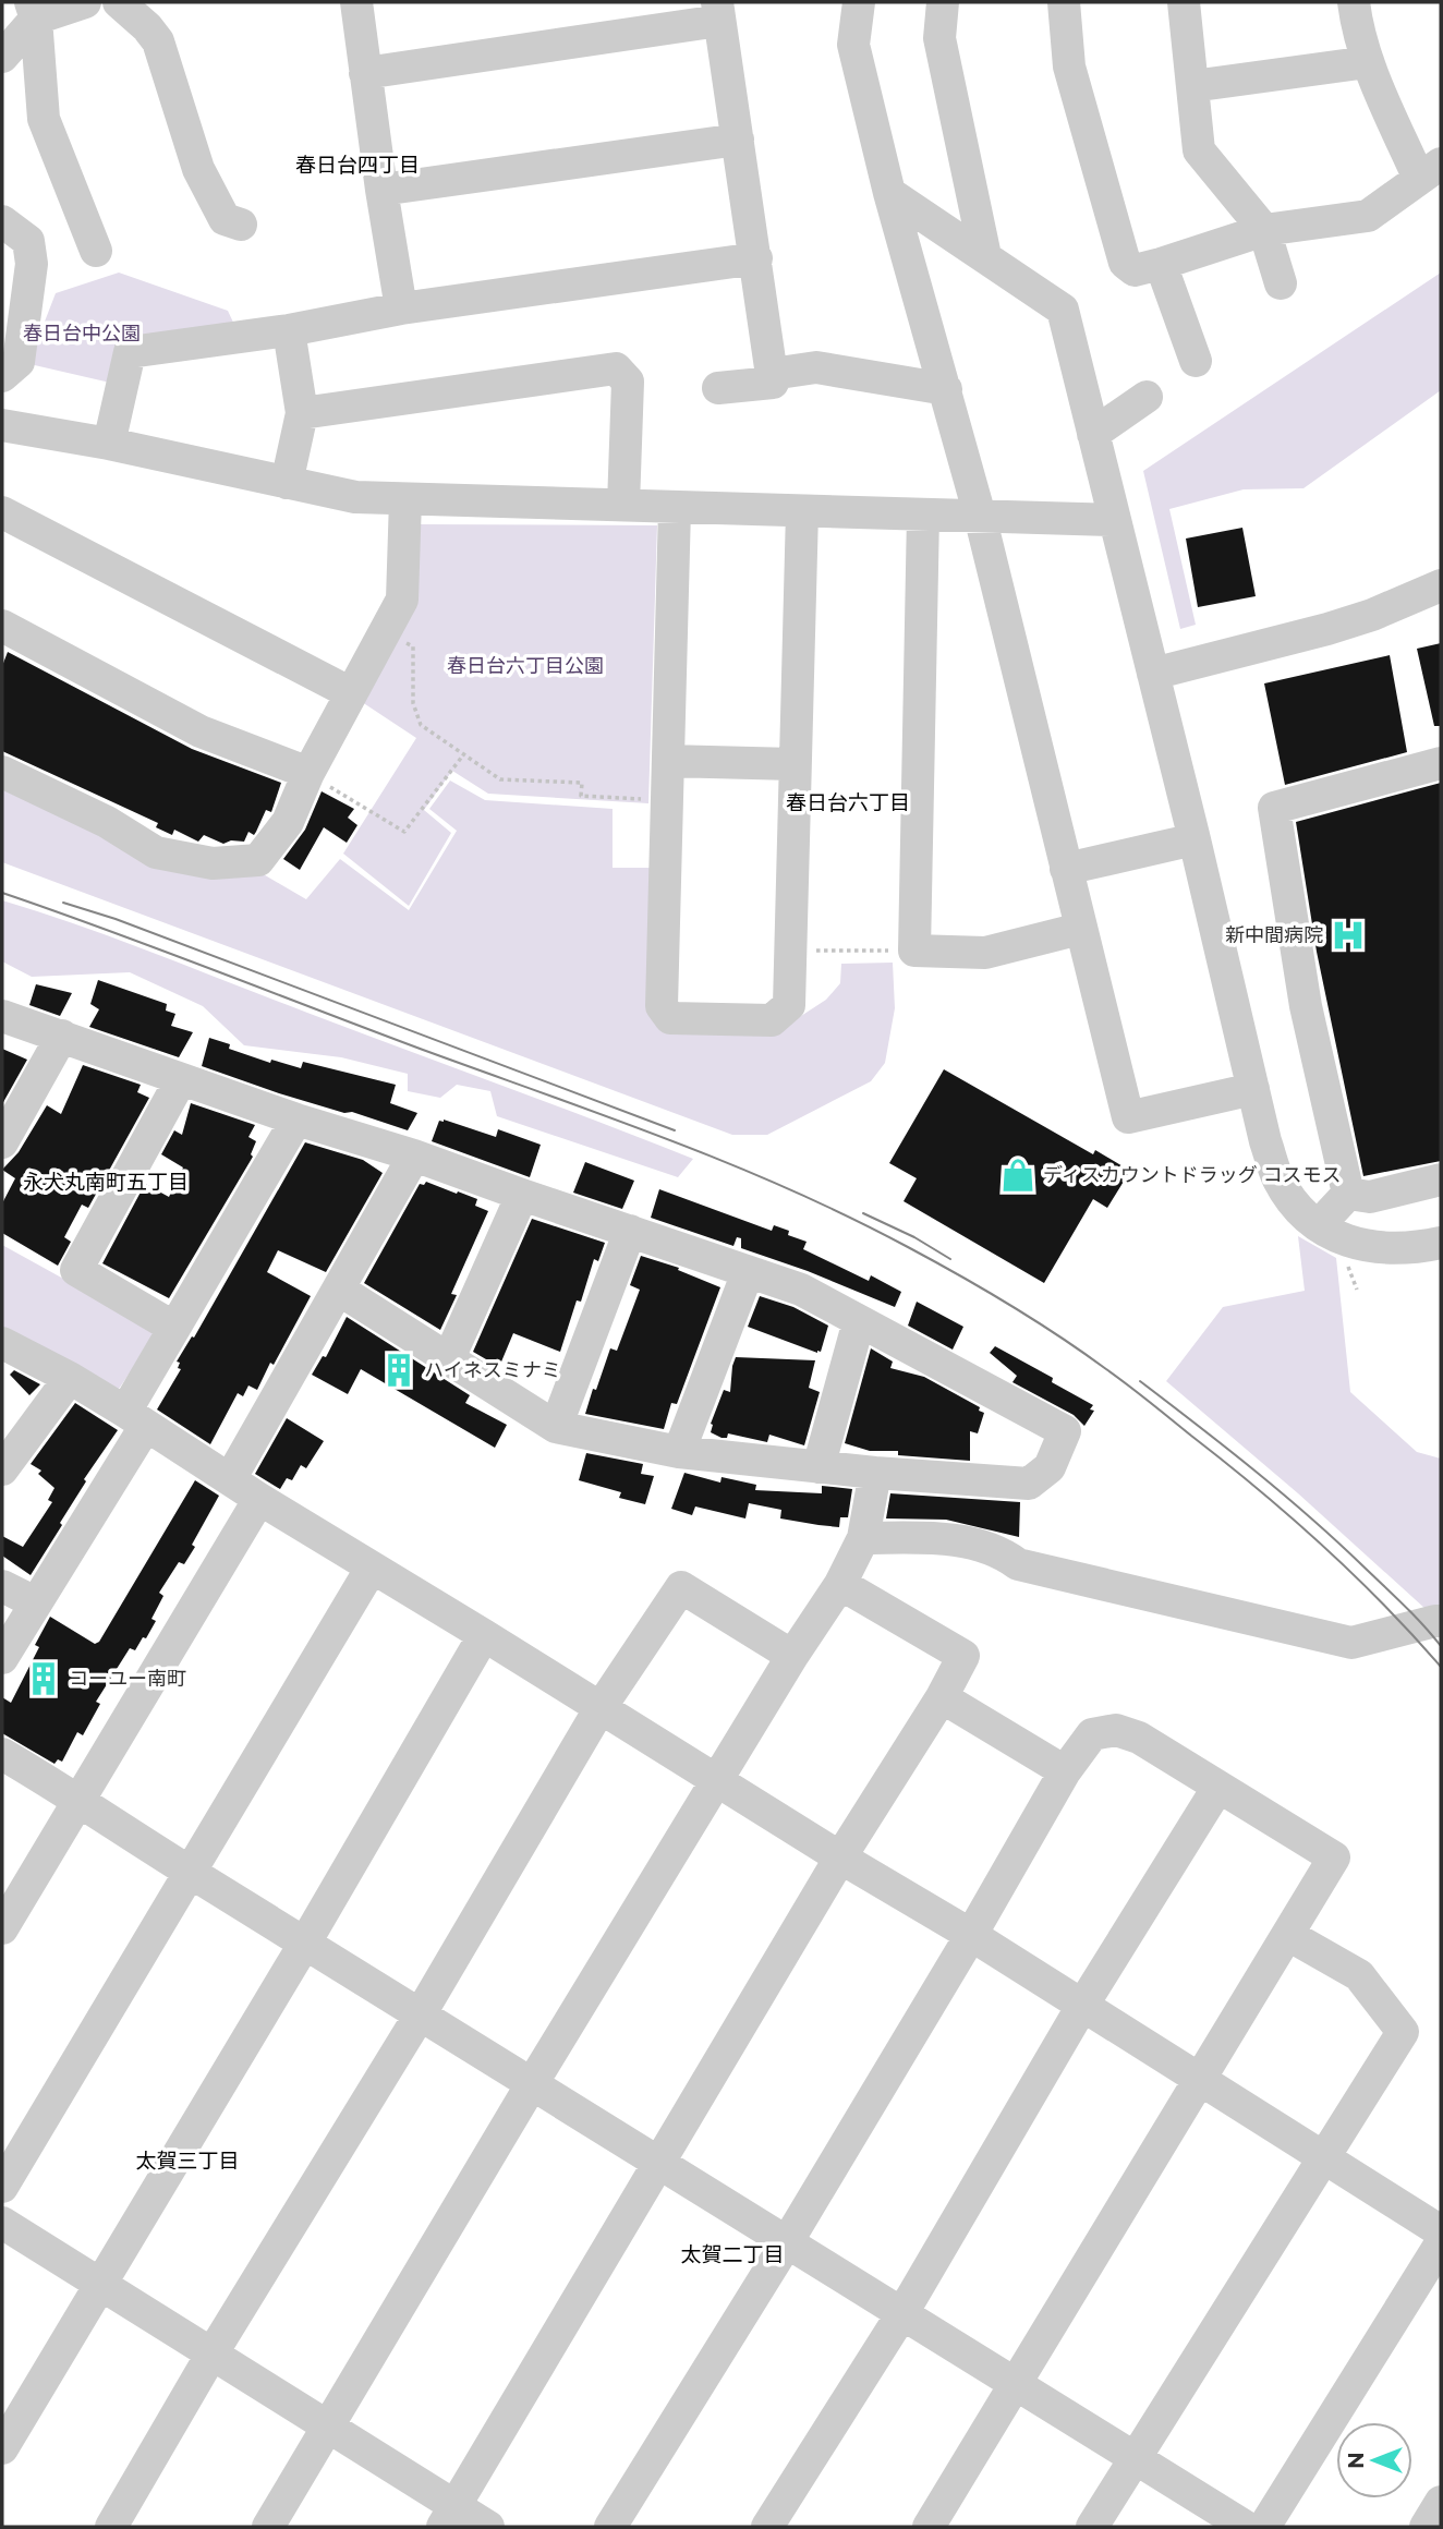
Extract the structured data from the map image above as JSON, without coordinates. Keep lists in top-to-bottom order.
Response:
{
  "districts": [
    "春日台四丁目",
    "春日台六丁目",
    "永犬丸南町五丁目",
    "太賀三丁目",
    "太賀二丁目"
  ],
  "parks": ["春日台中公園", "春日台六丁目公園"],
  "places": {
    "hospital": ["新中間病院"],
    "shop": ["ディスカウントドラッグ コスモス"],
    "building": ["ハイネスミナミ", "コーユー南町"]
  },
  "north": "left"
}
